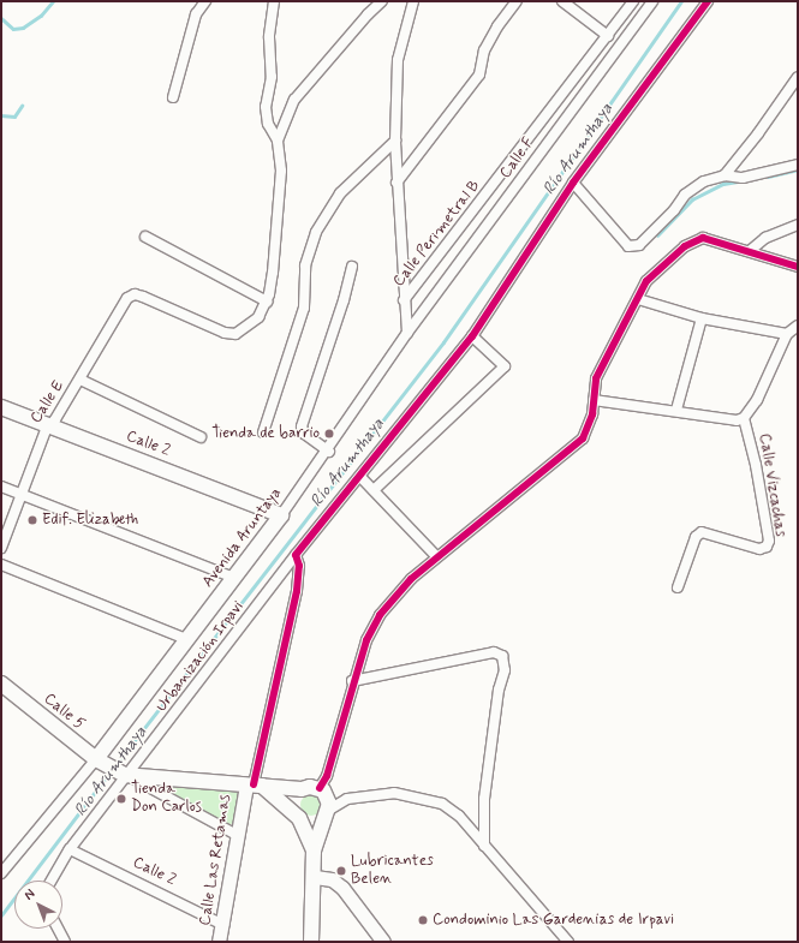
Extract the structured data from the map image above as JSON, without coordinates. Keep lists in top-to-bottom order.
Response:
{
  "streets": {
    "main road": ["Calle 2", "Avenida Aruntaya", "Calle 5"],
    "street": [
      "Calle F",
      "Calle Perimetral B",
      "Calle E",
      "Calle Vizcachas",
      "Urbanización Irpavi",
      "Calle Las Retamas"
    ]
  },
  "crossings": [
    ["Calle F", "Avenida Aruntaya"],
    ["Calle E", "Calle 2"],
    ["Calle 2", "Avenida Aruntaya"],
    ["Calle 2", "Urbanización Irpavi"],
    ["Calle 2", "Calle Las Retamas"],
    ["Avenida Aruntaya", "Calle 5"]
  ],
  "water": ["Río Arumthaya"],
  "places": [
    "Tienda de barrio",
    "Edif. Elizabeth",
    "Tienda Don Carlos",
    "Lubricantes Belen",
    "Condominio Las Gardenias de Irpavi"
  ],
  "north": "top left"
}
